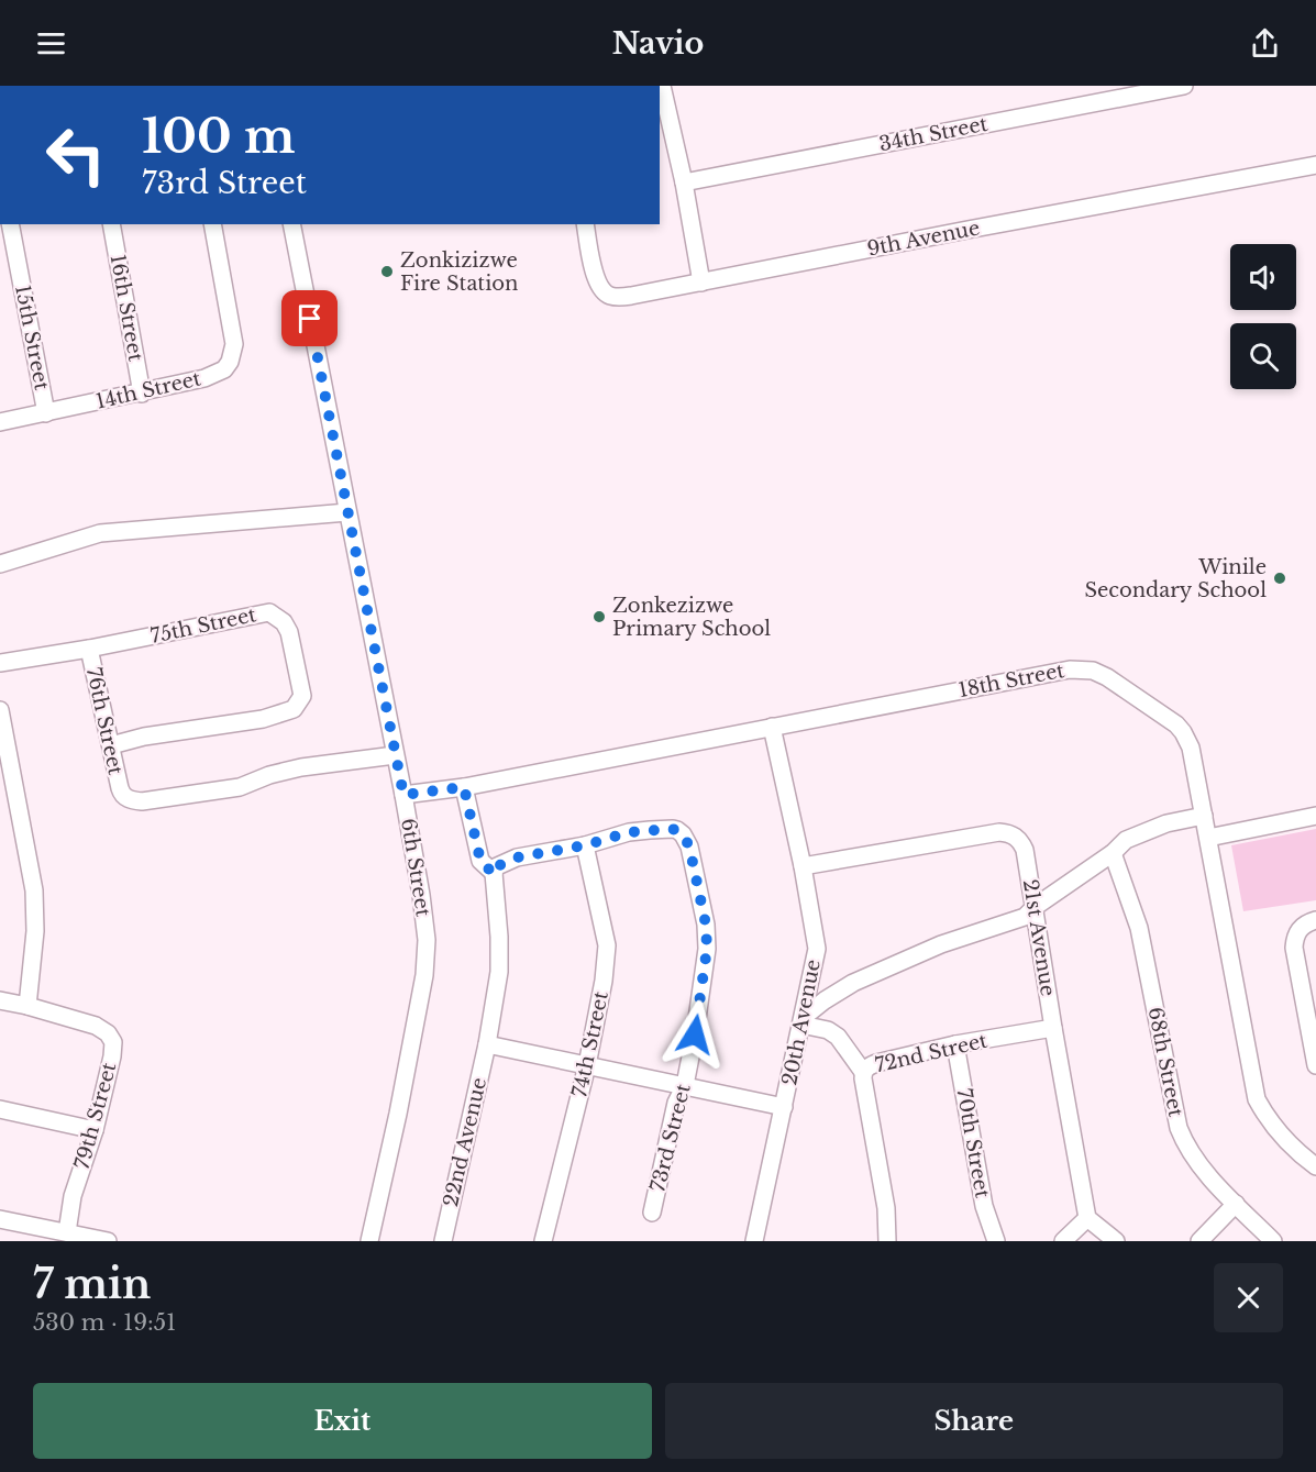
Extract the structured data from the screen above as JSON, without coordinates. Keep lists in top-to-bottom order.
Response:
{
  "streets": {
    "street": [
      "34th Street",
      "9th Avenue",
      "16th Street",
      "15th Street",
      "14th Street",
      "75th Street",
      "18th Street",
      "76th Street",
      "6th Street",
      "21st Avenue",
      "20th Avenue",
      "74th Street",
      "72nd Street",
      "68th Street",
      "79th Street",
      "73rd Street",
      "22nd Avenue",
      "70th Street"
    ]
  },
  "crossings": [
    ["16th Street", "14th Street"],
    ["15th Street", "14th Street"],
    ["75th Street", "76th Street"],
    ["18th Street", "6th Street"],
    ["18th Street", "20th Avenue"],
    ["76th Street", "6th Street"],
    ["21st Avenue", "20th Avenue"],
    ["21st Avenue", "72nd Street"],
    ["74th Street", "73rd Street"],
    ["72nd Street", "70th Street"],
    ["73rd Street", "22nd Avenue"]
  ],
  "places": ["Zonkizizwe Fire Station", "Winile Secondary School", "Zonkezizwe Primary School"],
  "page": {
    "header": "Navio",
    "turn": ["100 m", "73rd Street"],
    "heading": ["7 min", "530 m · 19:51"],
    "buttons": ["Exit", "Share"]
  }
}
